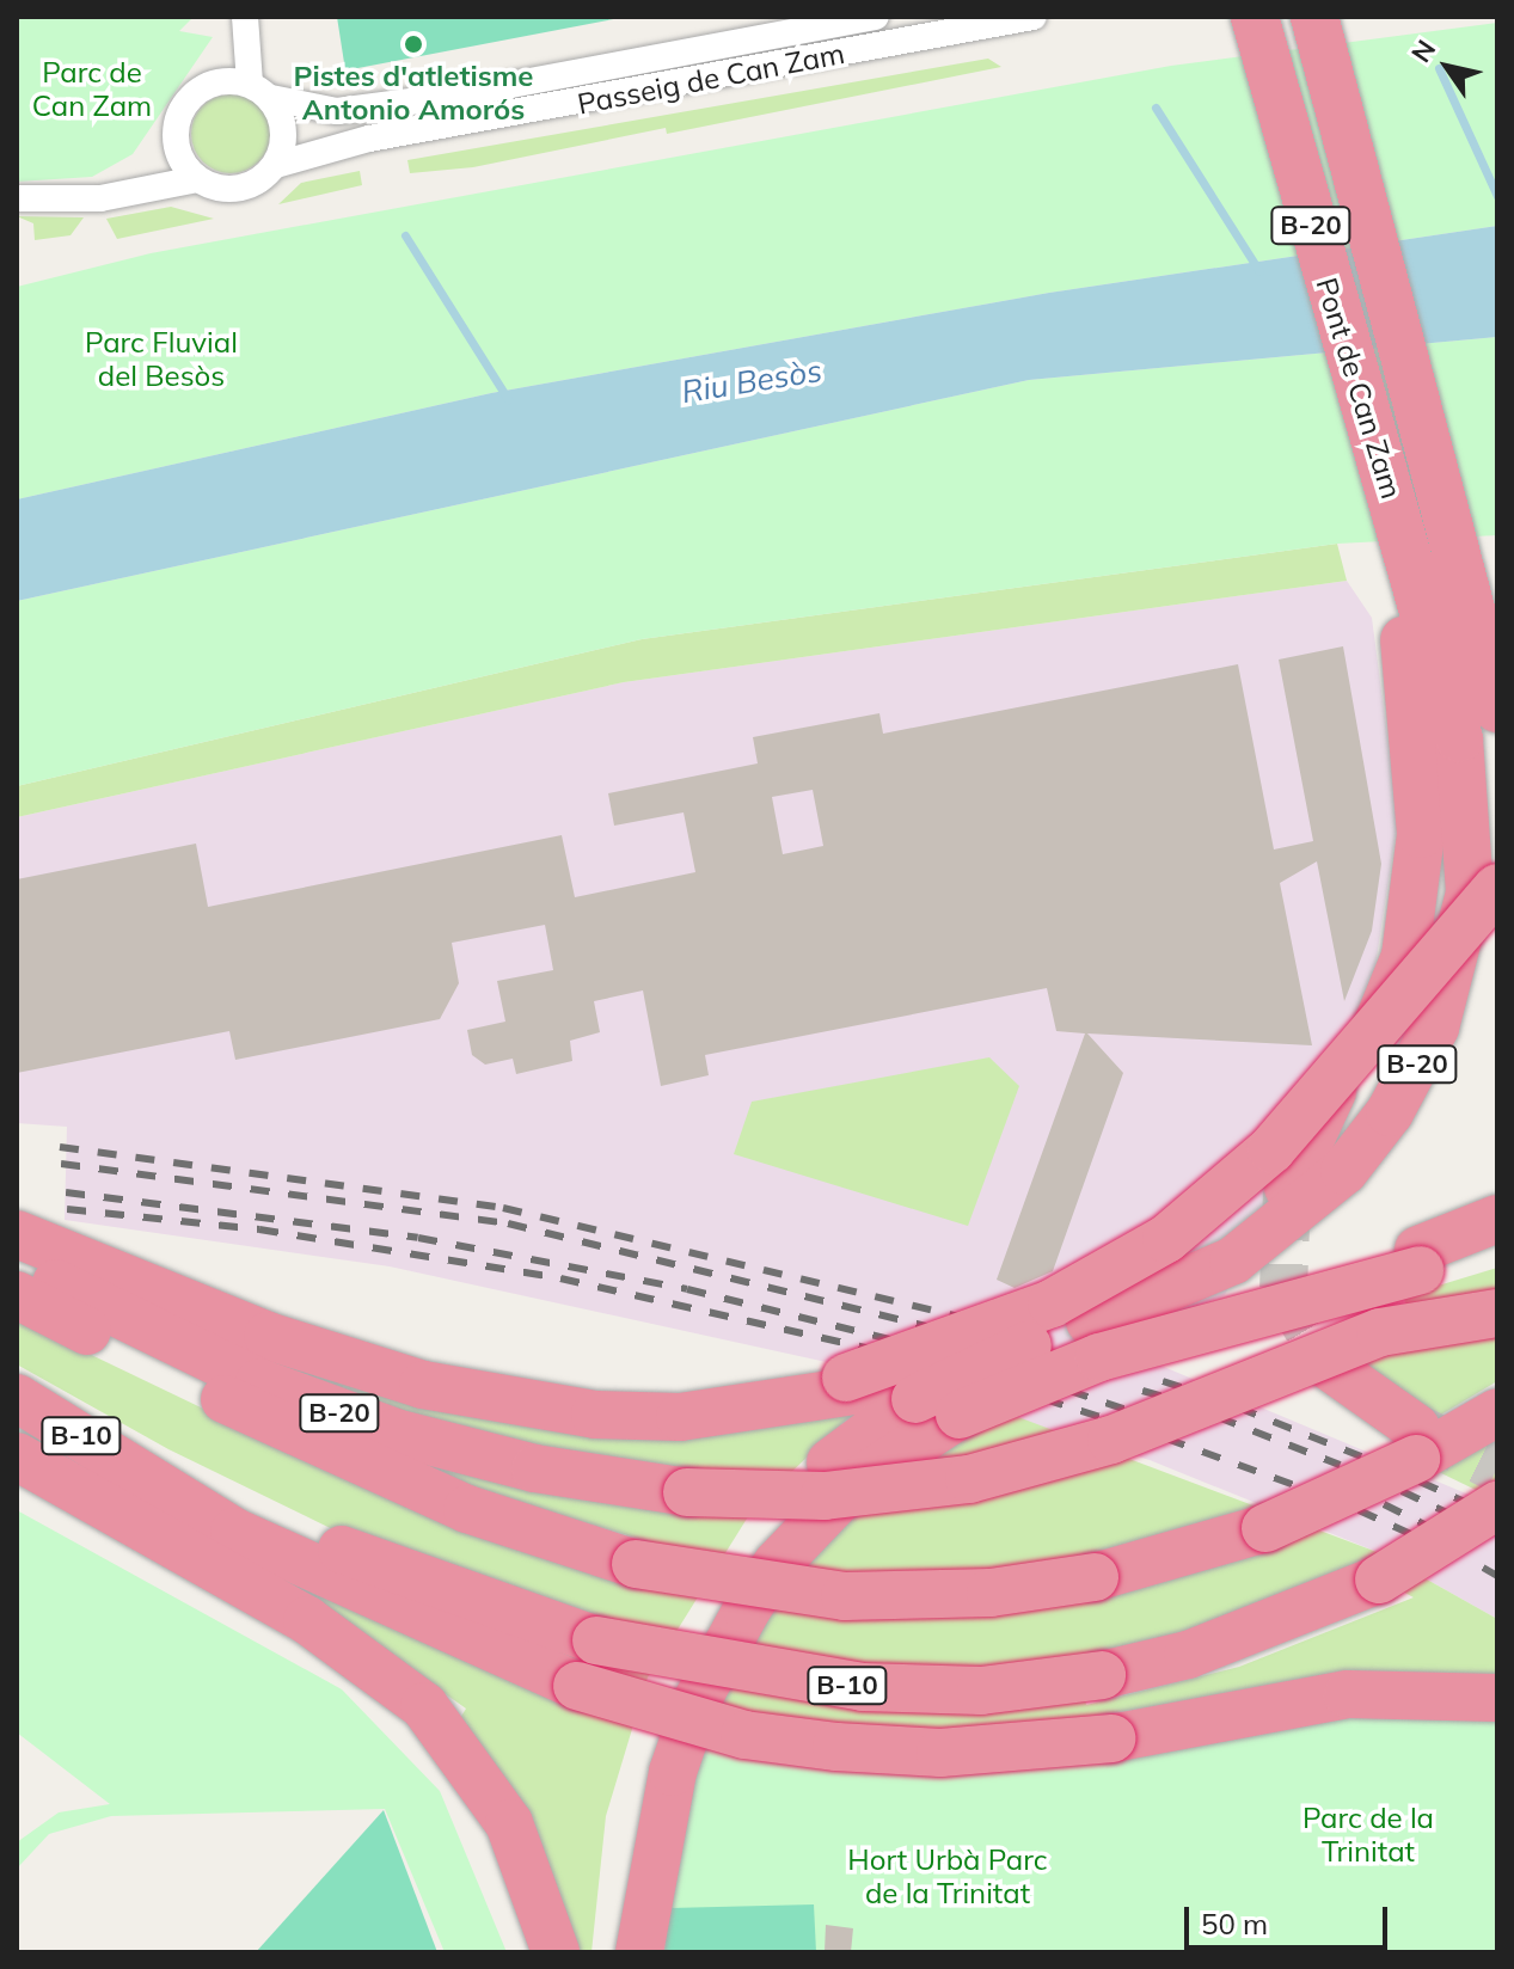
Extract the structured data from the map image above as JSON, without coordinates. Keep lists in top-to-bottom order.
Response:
{
  "streets": {
    "highway": ["B-20", "Pont de Can Zam", "B-10"],
    "street": ["Passeig de Can Zam"]
  },
  "crossings": [
    ["B-20", "Pont de Can Zam"]
  ],
  "water": ["Riu Besòs"],
  "parks": [
    "Parc de Can Zam",
    "Parc Fluvial del Besòs",
    "Parc de la Trinitat",
    "Hort Urbà Parc de la Trinitat"
  ],
  "places": ["Pistes d'atletisme Antonio Amorós"],
  "scale_bar": "50 m",
  "north": "top left"
}
